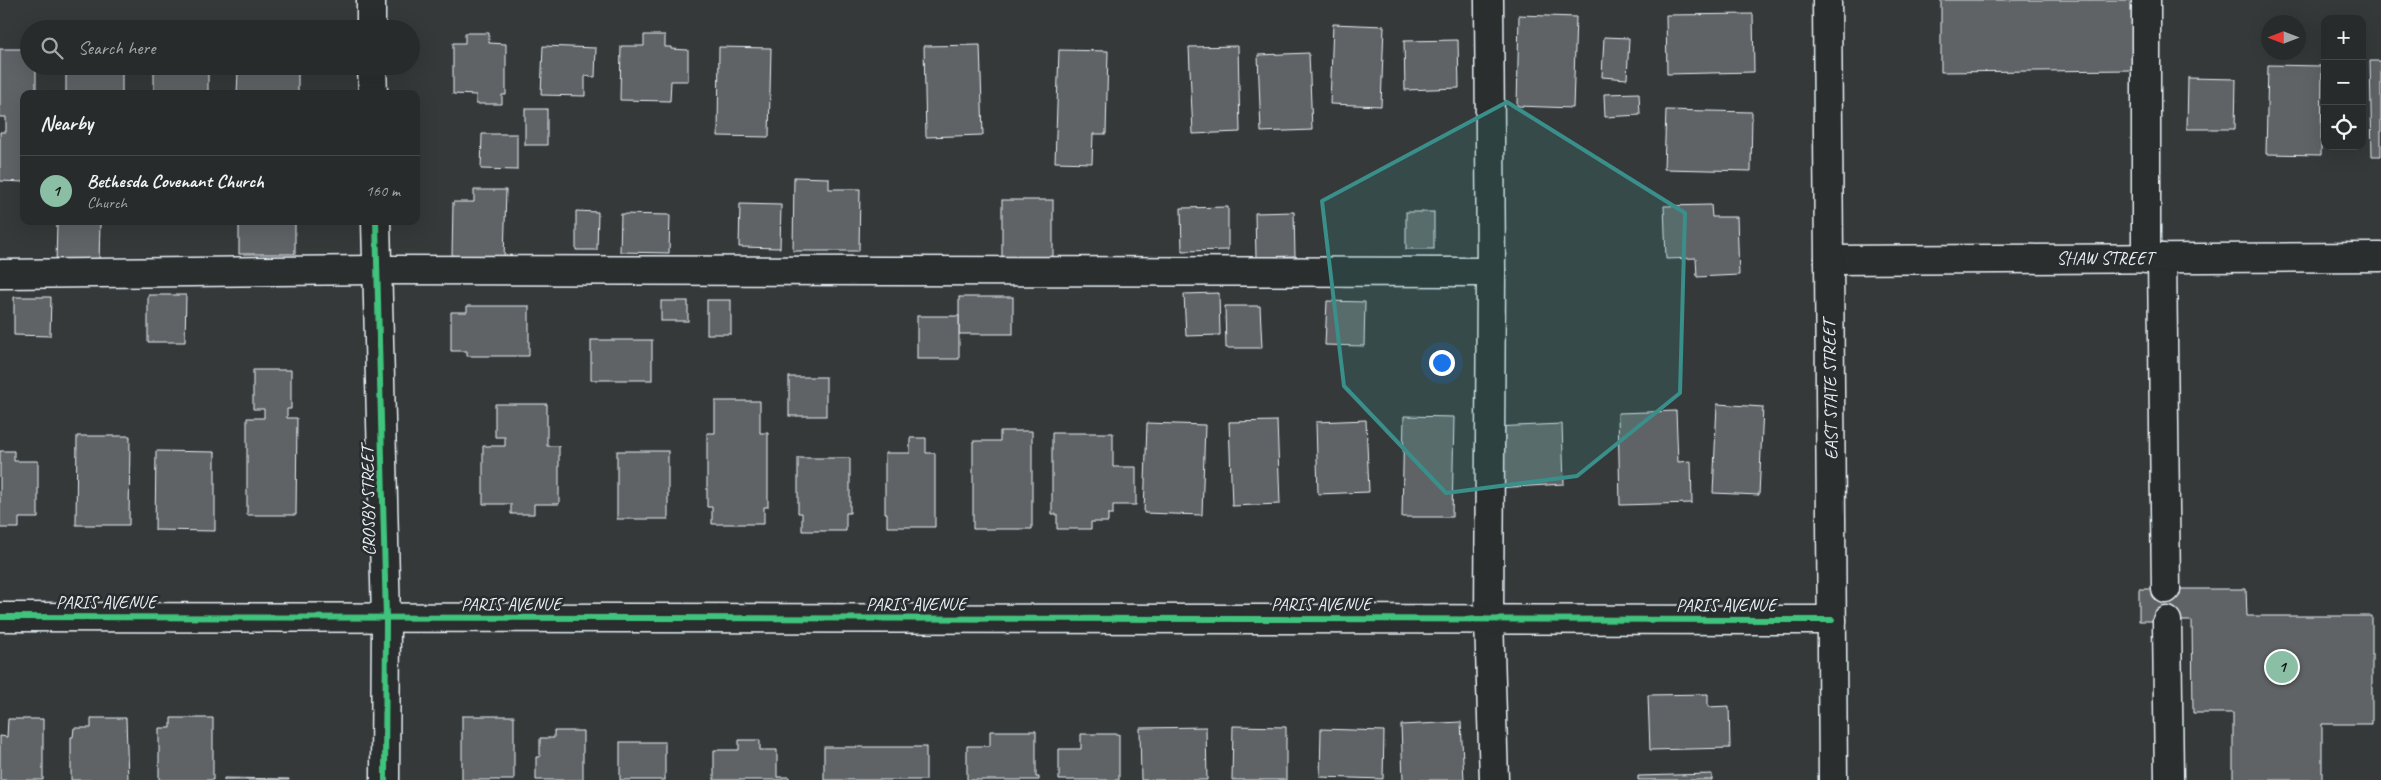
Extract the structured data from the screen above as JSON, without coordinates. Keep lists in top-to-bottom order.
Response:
{
  "streets": {
    "street": [
      "SHAW STREET",
      "EAST STATE STREET",
      "CROSBY STREET",
      "PARIS AVENUE"
    ]
  },
  "crossings": [
    ["SHAW STREET", "EAST STATE STREET"],
    ["EAST STATE STREET", "PARIS AVENUE"],
    ["CROSBY STREET", "PARIS AVENUE"]
  ],
  "north": "left",
  "page": {
    "map_buttons": ["+", "−"],
    "search": "Search here",
    "heading": "Nearby",
    "list": [
      {
        "mark": "1",
        "name": "Bethesda Covenant Church",
        "note": "Church",
        "value": "160 m"
      }
    ],
    "pins": "1"
  }
}
